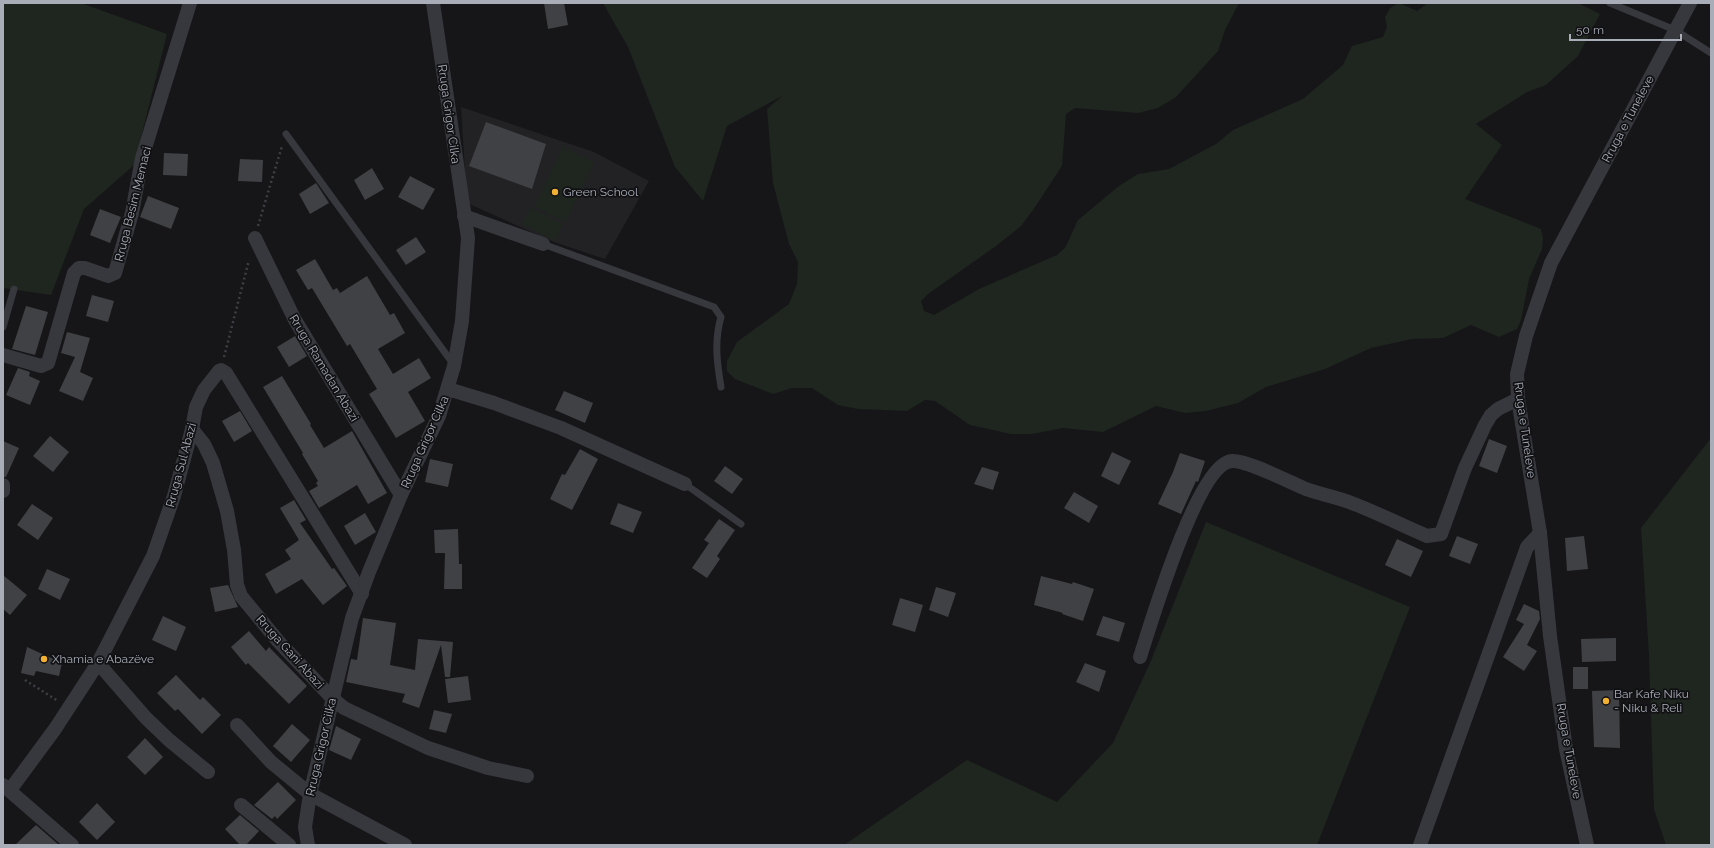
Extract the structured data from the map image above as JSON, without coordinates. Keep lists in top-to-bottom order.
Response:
{
  "streets": {
    "street": [
      "Rruga Grigor Cilka",
      "Rruga e Tuneleve",
      "Rruga Besim Memaci",
      "Rruga Ramadan Abazi",
      "Rruga Sul Abazi",
      "Rruga Gani Abazi"
    ]
  },
  "crossings": [
    ["Rruga Grigor Cilka", "Rruga Ramadan Abazi"],
    ["Rruga Grigor Cilka", "Rruga Sul Abazi"],
    ["Rruga Grigor Cilka", "Rruga Gani Abazi"],
    ["Rruga Sul Abazi", "Rruga Gani Abazi"]
  ],
  "places": ["Green School", "Xhamia e Abazëve", "Bar Kafe Niku - Niku & Reli"],
  "scale_bar": "50 m"
}
